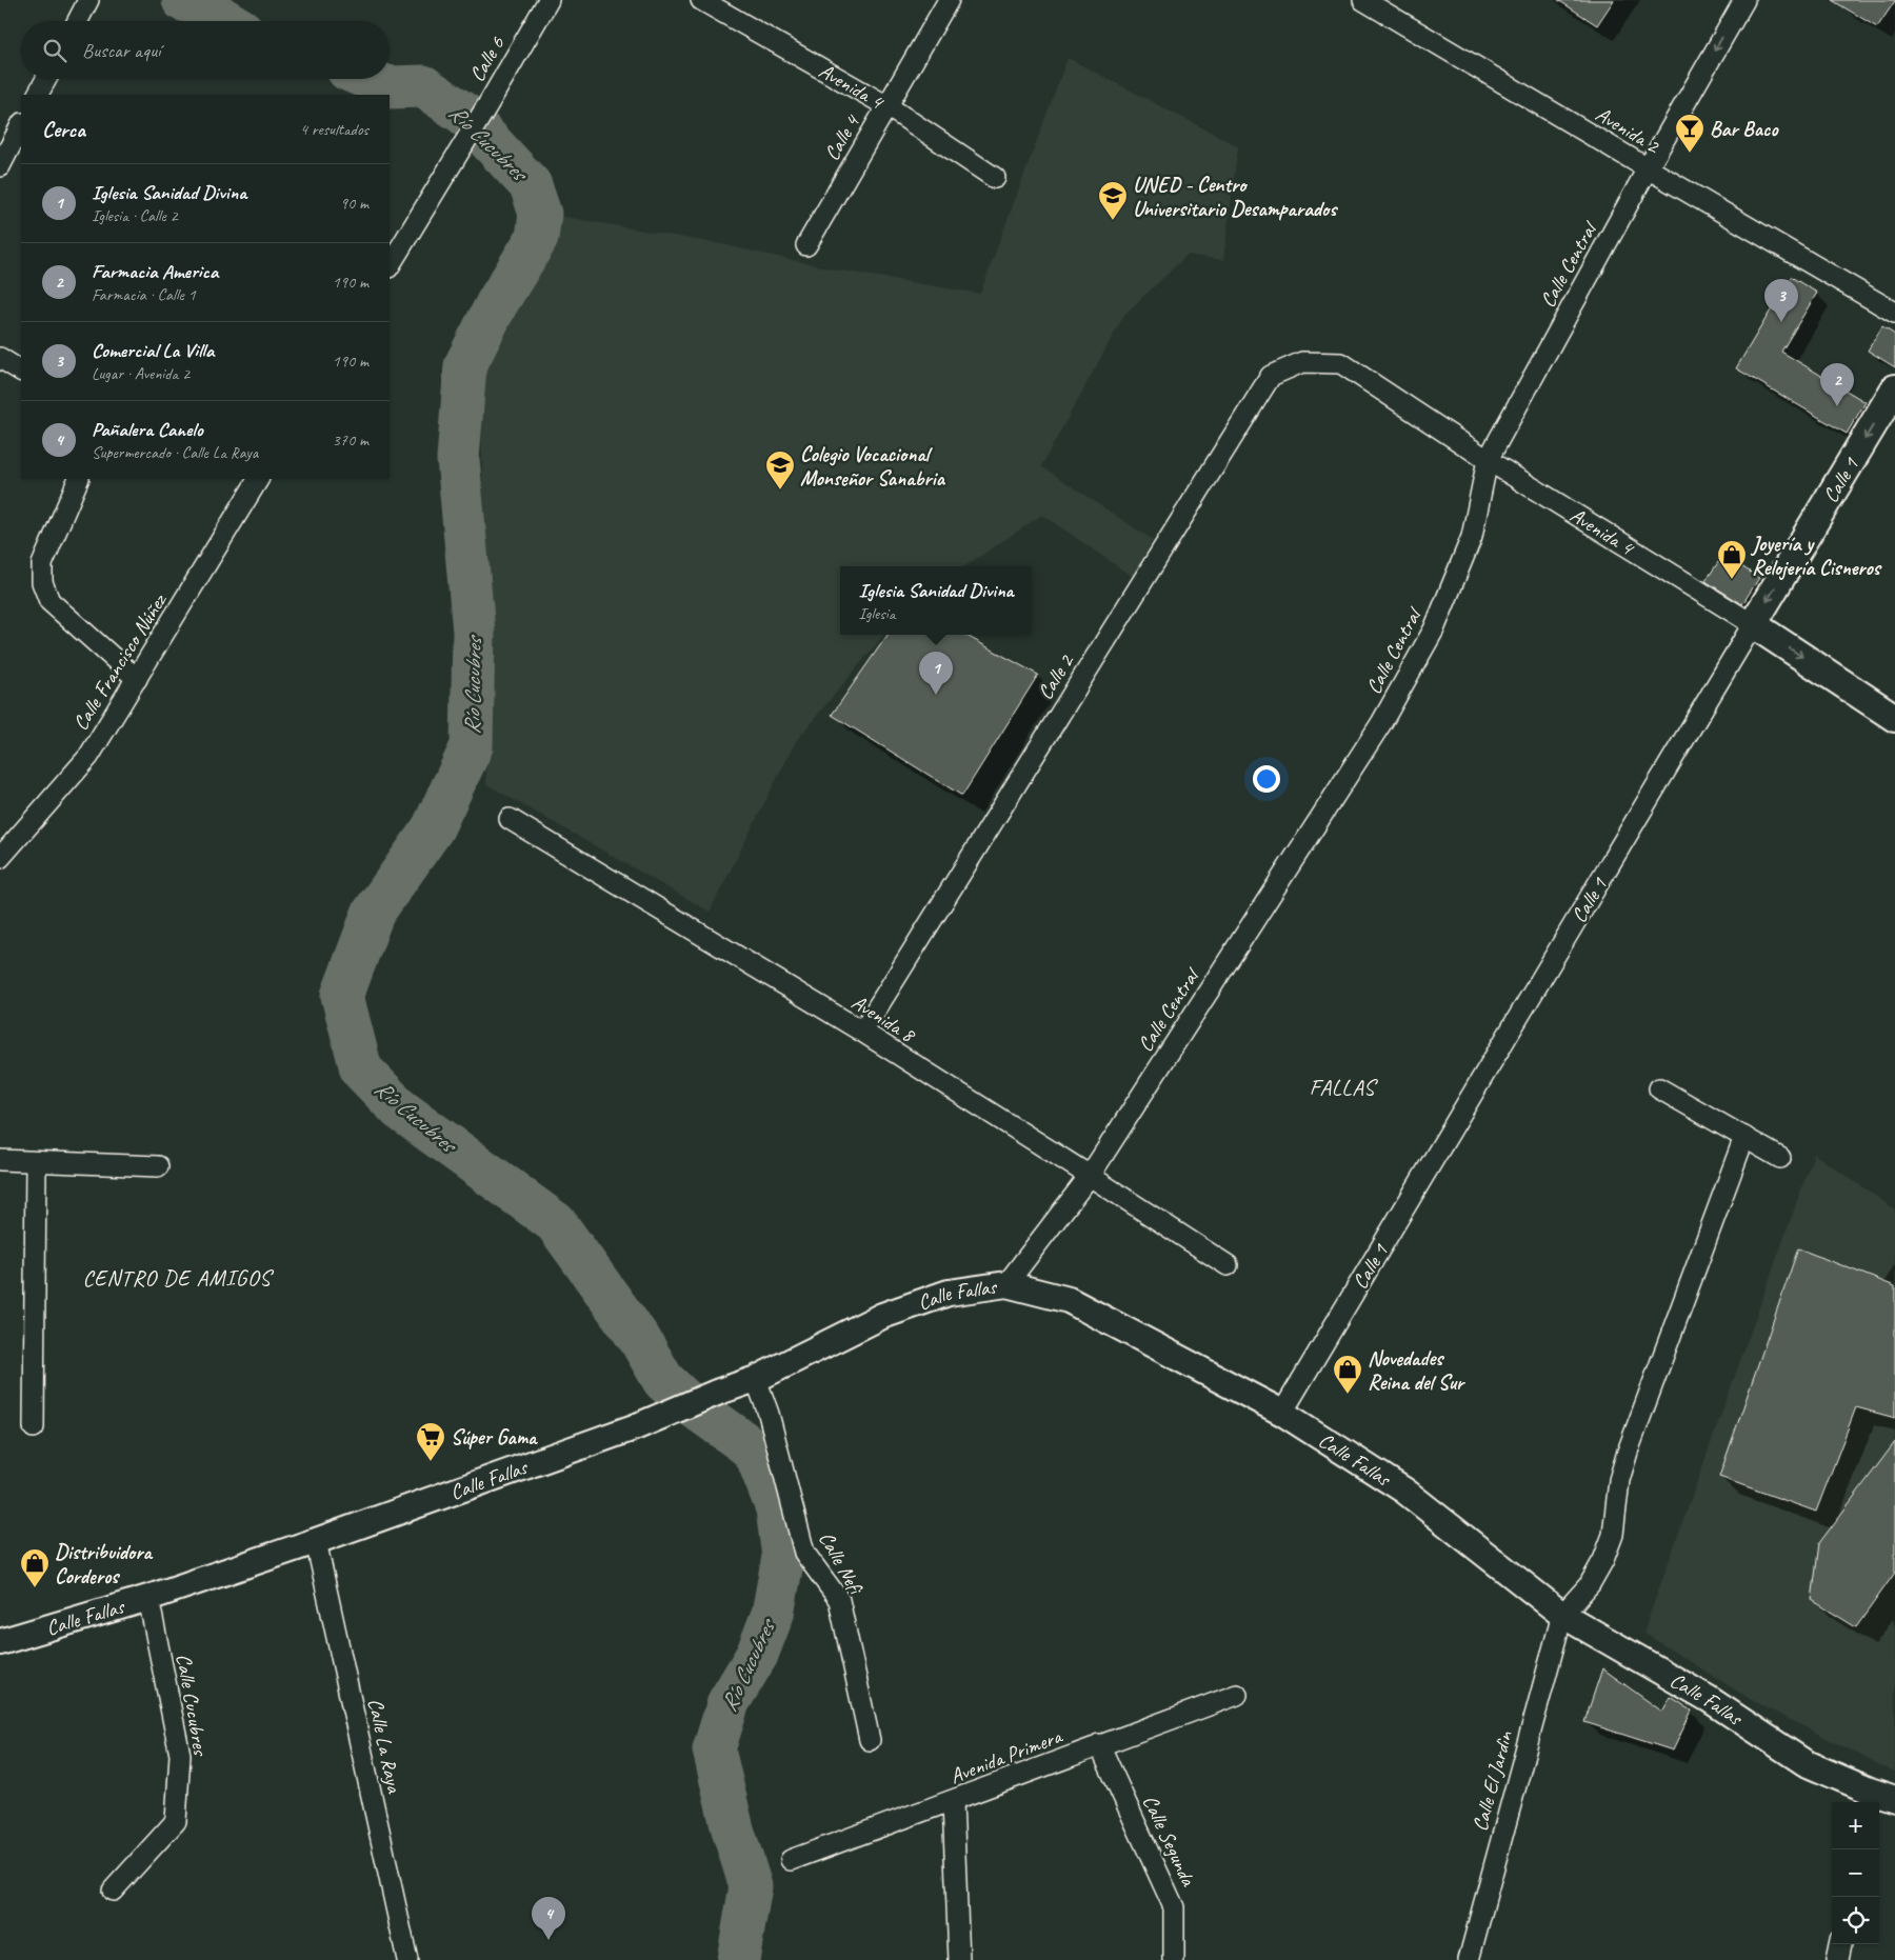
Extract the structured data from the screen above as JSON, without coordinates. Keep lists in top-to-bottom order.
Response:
{
  "streets": {
    "main road": ["Avenida 4", "Calle 1"],
    "street": [
      "Calle 6",
      "Avenida 2",
      "Calle 4",
      "Calle Central",
      "Calle Francisco Núñez",
      "Calle 2",
      "Avenida 8",
      "Calle Fallas",
      "Calle Nefi",
      "Calle Cucubres",
      "Calle La Raya",
      "Avenida Primera",
      "Calle El Jardìn",
      "Calle Segunda"
    ]
  },
  "crossings": [
    ["Avenida 4", "Calle 4"],
    ["Avenida 4", "Calle Central"],
    ["Avenida 4", "Calle 1"],
    ["Avenida 4", "Calle 2"],
    ["Avenida 2", "Calle Central"],
    ["Calle Central", "Avenida 8"],
    ["Calle Central", "Calle Fallas"],
    ["Calle 1", "Calle Fallas"],
    ["Calle 2", "Avenida 8"],
    ["Calle Fallas", "Calle Nefi"],
    ["Calle Fallas", "Calle Cucubres"],
    ["Calle Fallas", "Calle La Raya"],
    ["Calle Fallas", "Calle El Jardìn"],
    ["Avenida Primera", "Calle Segunda"]
  ],
  "districts": ["FALLAS", "CENTRO DE AMIGOS"],
  "water": ["Río Cucubres"],
  "places": {
    "bar": ["Bar Baco"],
    "school or university": ["UNED - Centro Universitario Desamparados", "Colegio Vocacional Monseñor Sanabria"],
    "shop": ["Joyería y Relojería Cisneros", "Novedades Reina del Sur", "Distribuidora Corderos"],
    "supermarket": ["Súper Gama"]
  },
  "page": {
    "search": "Buscar aquí",
    "heading": ["Cerca", "4 resultados"],
    "list": [
      {
        "mark": "1",
        "name": "Iglesia Sanidad Divina",
        "note": "Iglesia · Calle 2",
        "value": "90 m"
      },
      {
        "mark": "2",
        "name": "Farmacia America",
        "note": "Farmacia · Calle 1",
        "value": "190 m"
      },
      {
        "mark": "3",
        "name": "Comercial La Villa",
        "note": "Lugar · Avenida 2",
        "value": "190 m"
      },
      {
        "mark": "4",
        "name": "Pañalera Canelo",
        "note": "Supermercado · Calle La Raya",
        "value": "370 m"
      }
    ],
    "pins": [
      "3",
      "2",
      "1",
      "4"
    ],
    "popup": ["Iglesia Sanidad Divina", "Iglesia"],
    "map_buttons": ["+", "−"]
  }
}
